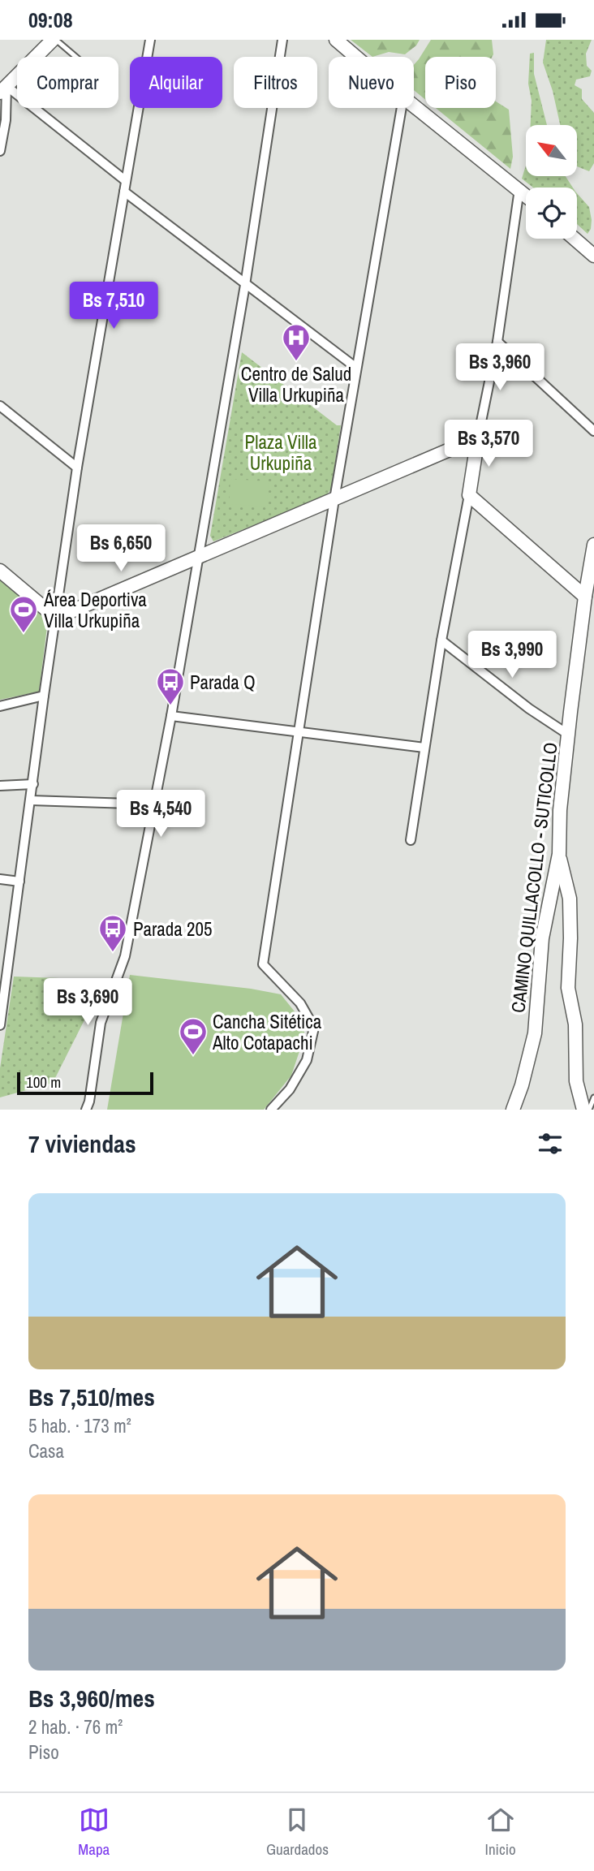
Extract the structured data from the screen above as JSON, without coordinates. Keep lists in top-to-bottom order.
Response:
{
  "streets": {
    "main road": ["CAMINO QUILLACOLLO - SUTICOLLO"]
  },
  "parks": ["Plaza Villa Urkupiña"],
  "places": {
    "hospital": ["Centro de Salud Villa Urkupiña"],
    "sports": ["Área Deportiva Villa Urkupiña", "Cancha Sitética Alto Cotapachi"],
    "bus stop": ["Parada Q", "Parada 205"]
  },
  "scale_bar": "100 m",
  "north": "top left",
  "page": {
    "status": "09:08",
    "chip": [
      "Comprar",
      "Alquilar",
      "Filtros",
      "Nuevo",
      "Piso"
    ],
    "price": [
      "Bs 7,510",
      "Bs 3,960",
      "Bs 3,570",
      "Bs 6,650",
      "Bs 3,990",
      "Bs 4,540",
      "Bs 3,690"
    ],
    "scale": "100 m",
    "heading": "7 viviendas",
    "list": [
      {
        "name": "Bs 7,510/mes",
        "note": "5 hab. · 173 m² · Casa"
      },
      {
        "name": "Bs 3,960/mes",
        "note": "2 hab. · 76 m² · Piso"
      }
    ],
    "tabs": ["Mapa", "Guardados", "Inicio"]
  }
}
